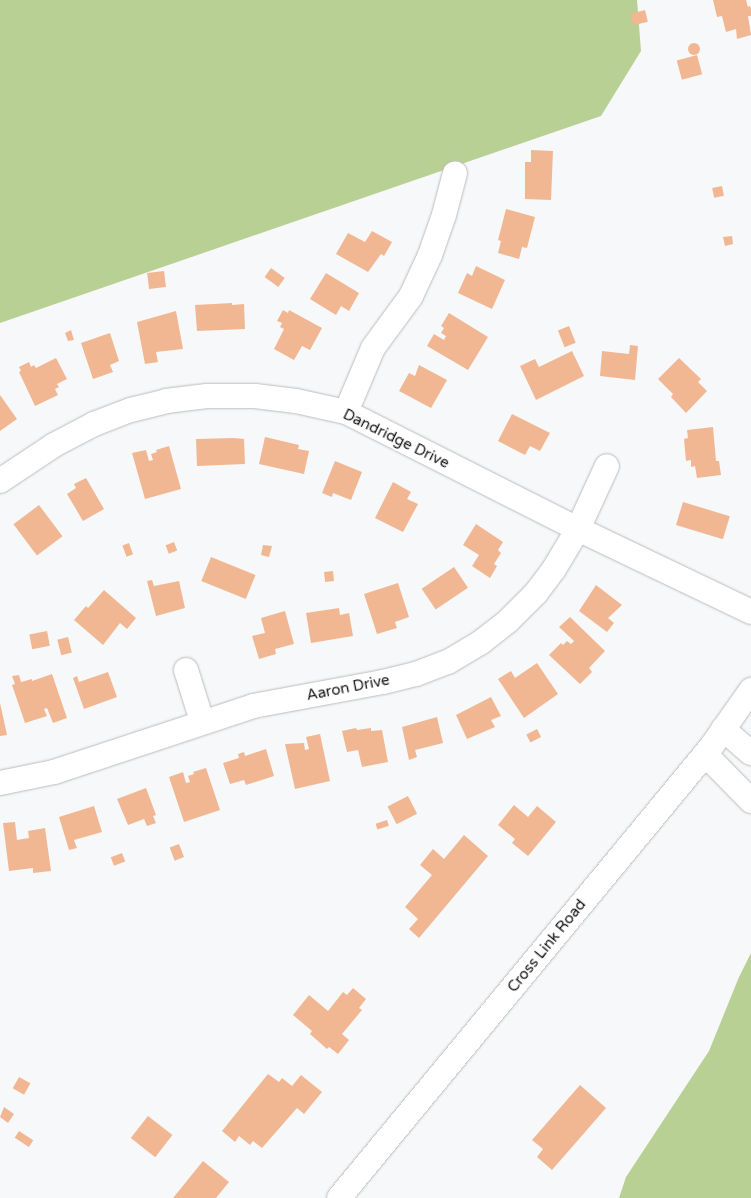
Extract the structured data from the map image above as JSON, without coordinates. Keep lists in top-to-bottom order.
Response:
{
  "streets": {
    "street": ["Dandridge Drive", "Aaron Drive", "Cross Link Road"]
  },
  "crossings": [
    ["Dandridge Drive", "Aaron Drive"]
  ]
}
